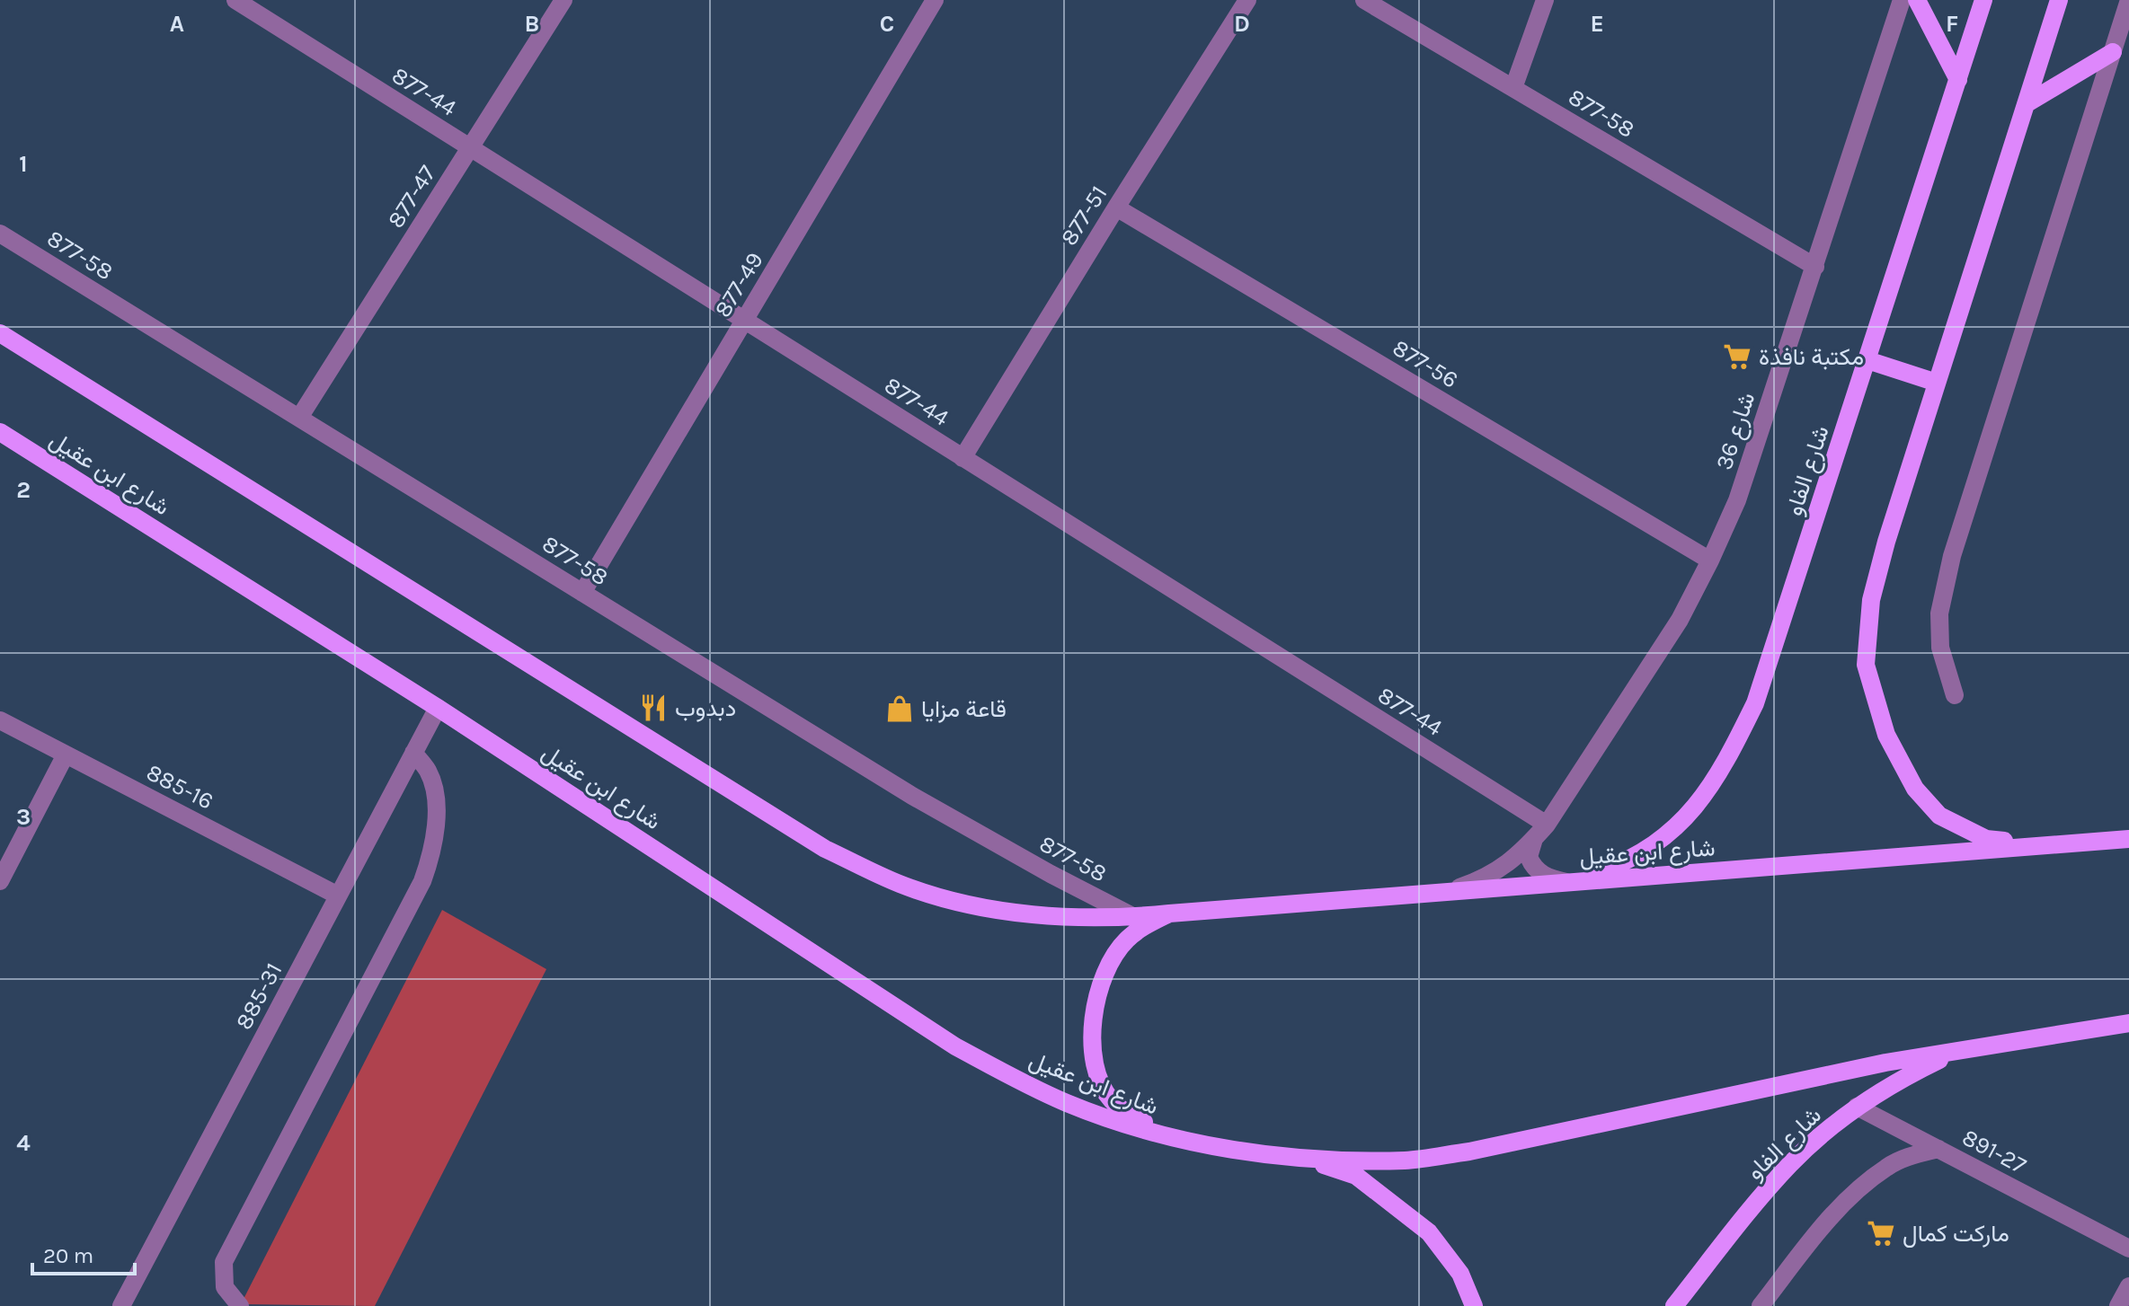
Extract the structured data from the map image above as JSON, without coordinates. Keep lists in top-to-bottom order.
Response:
{
  "streets": {
    "main road": ["شارع الفاو", "شارع ابن عقيل"],
    "street": [
      "877-44",
      "877-58",
      "877-47",
      "877-51",
      "877-49",
      "877-56",
      "شارع 36",
      "885-16",
      "885-31",
      "891-27"
    ]
  },
  "crossings": [
    ["877-44", "877-47"],
    ["877-44", "877-51"],
    ["877-44", "877-49"],
    ["877-44", "شارع 36"],
    ["877-58", "877-47"],
    ["877-58", "877-49"],
    ["877-58", "شارع 36"],
    ["877-58", "شارع ابن عقيل"],
    ["877-51", "877-56"],
    ["877-56", "شارع 36"],
    ["شارع 36", "شارع ابن عقيل"],
    ["شارع الفاو", "شارع ابن عقيل"],
    ["شارع ابن عقيل", "885-31"],
    ["885-16", "885-31"]
  ],
  "places": {
    "supermarket": ["مكتبة نافذة", "ماركت كمال"],
    "restaurant": ["دبدوب"],
    "shop": ["قاعة مزايا"]
  },
  "scale_bar": "20 m",
  "grid": {
    "columns": [
      "A",
      "B",
      "C",
      "D",
      "E",
      "F"
    ],
    "rows": [
      "1",
      "2",
      "3",
      "4"
    ]
  }
}
